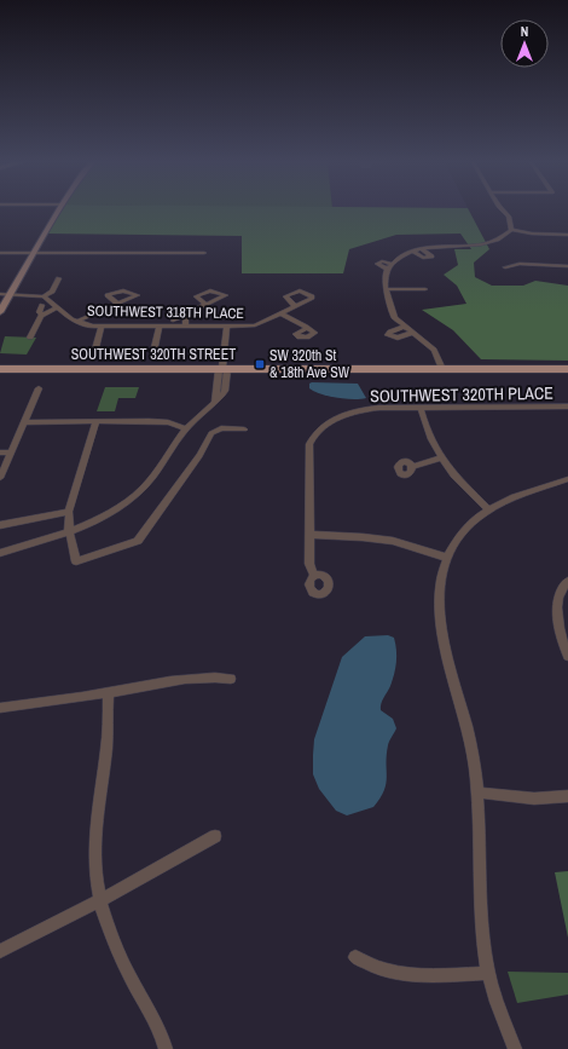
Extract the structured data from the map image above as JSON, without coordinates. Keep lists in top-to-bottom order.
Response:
{
  "streets": {
    "main road": ["SOUTHWEST 320TH STREET"],
    "street": ["SOUTHWEST 318TH PLACE", "SOUTHWEST 320TH PLACE"]
  },
  "places": {
    "transit": ["SW 320th St & 18th Ave SW"]
  },
  "north": "top"
}
